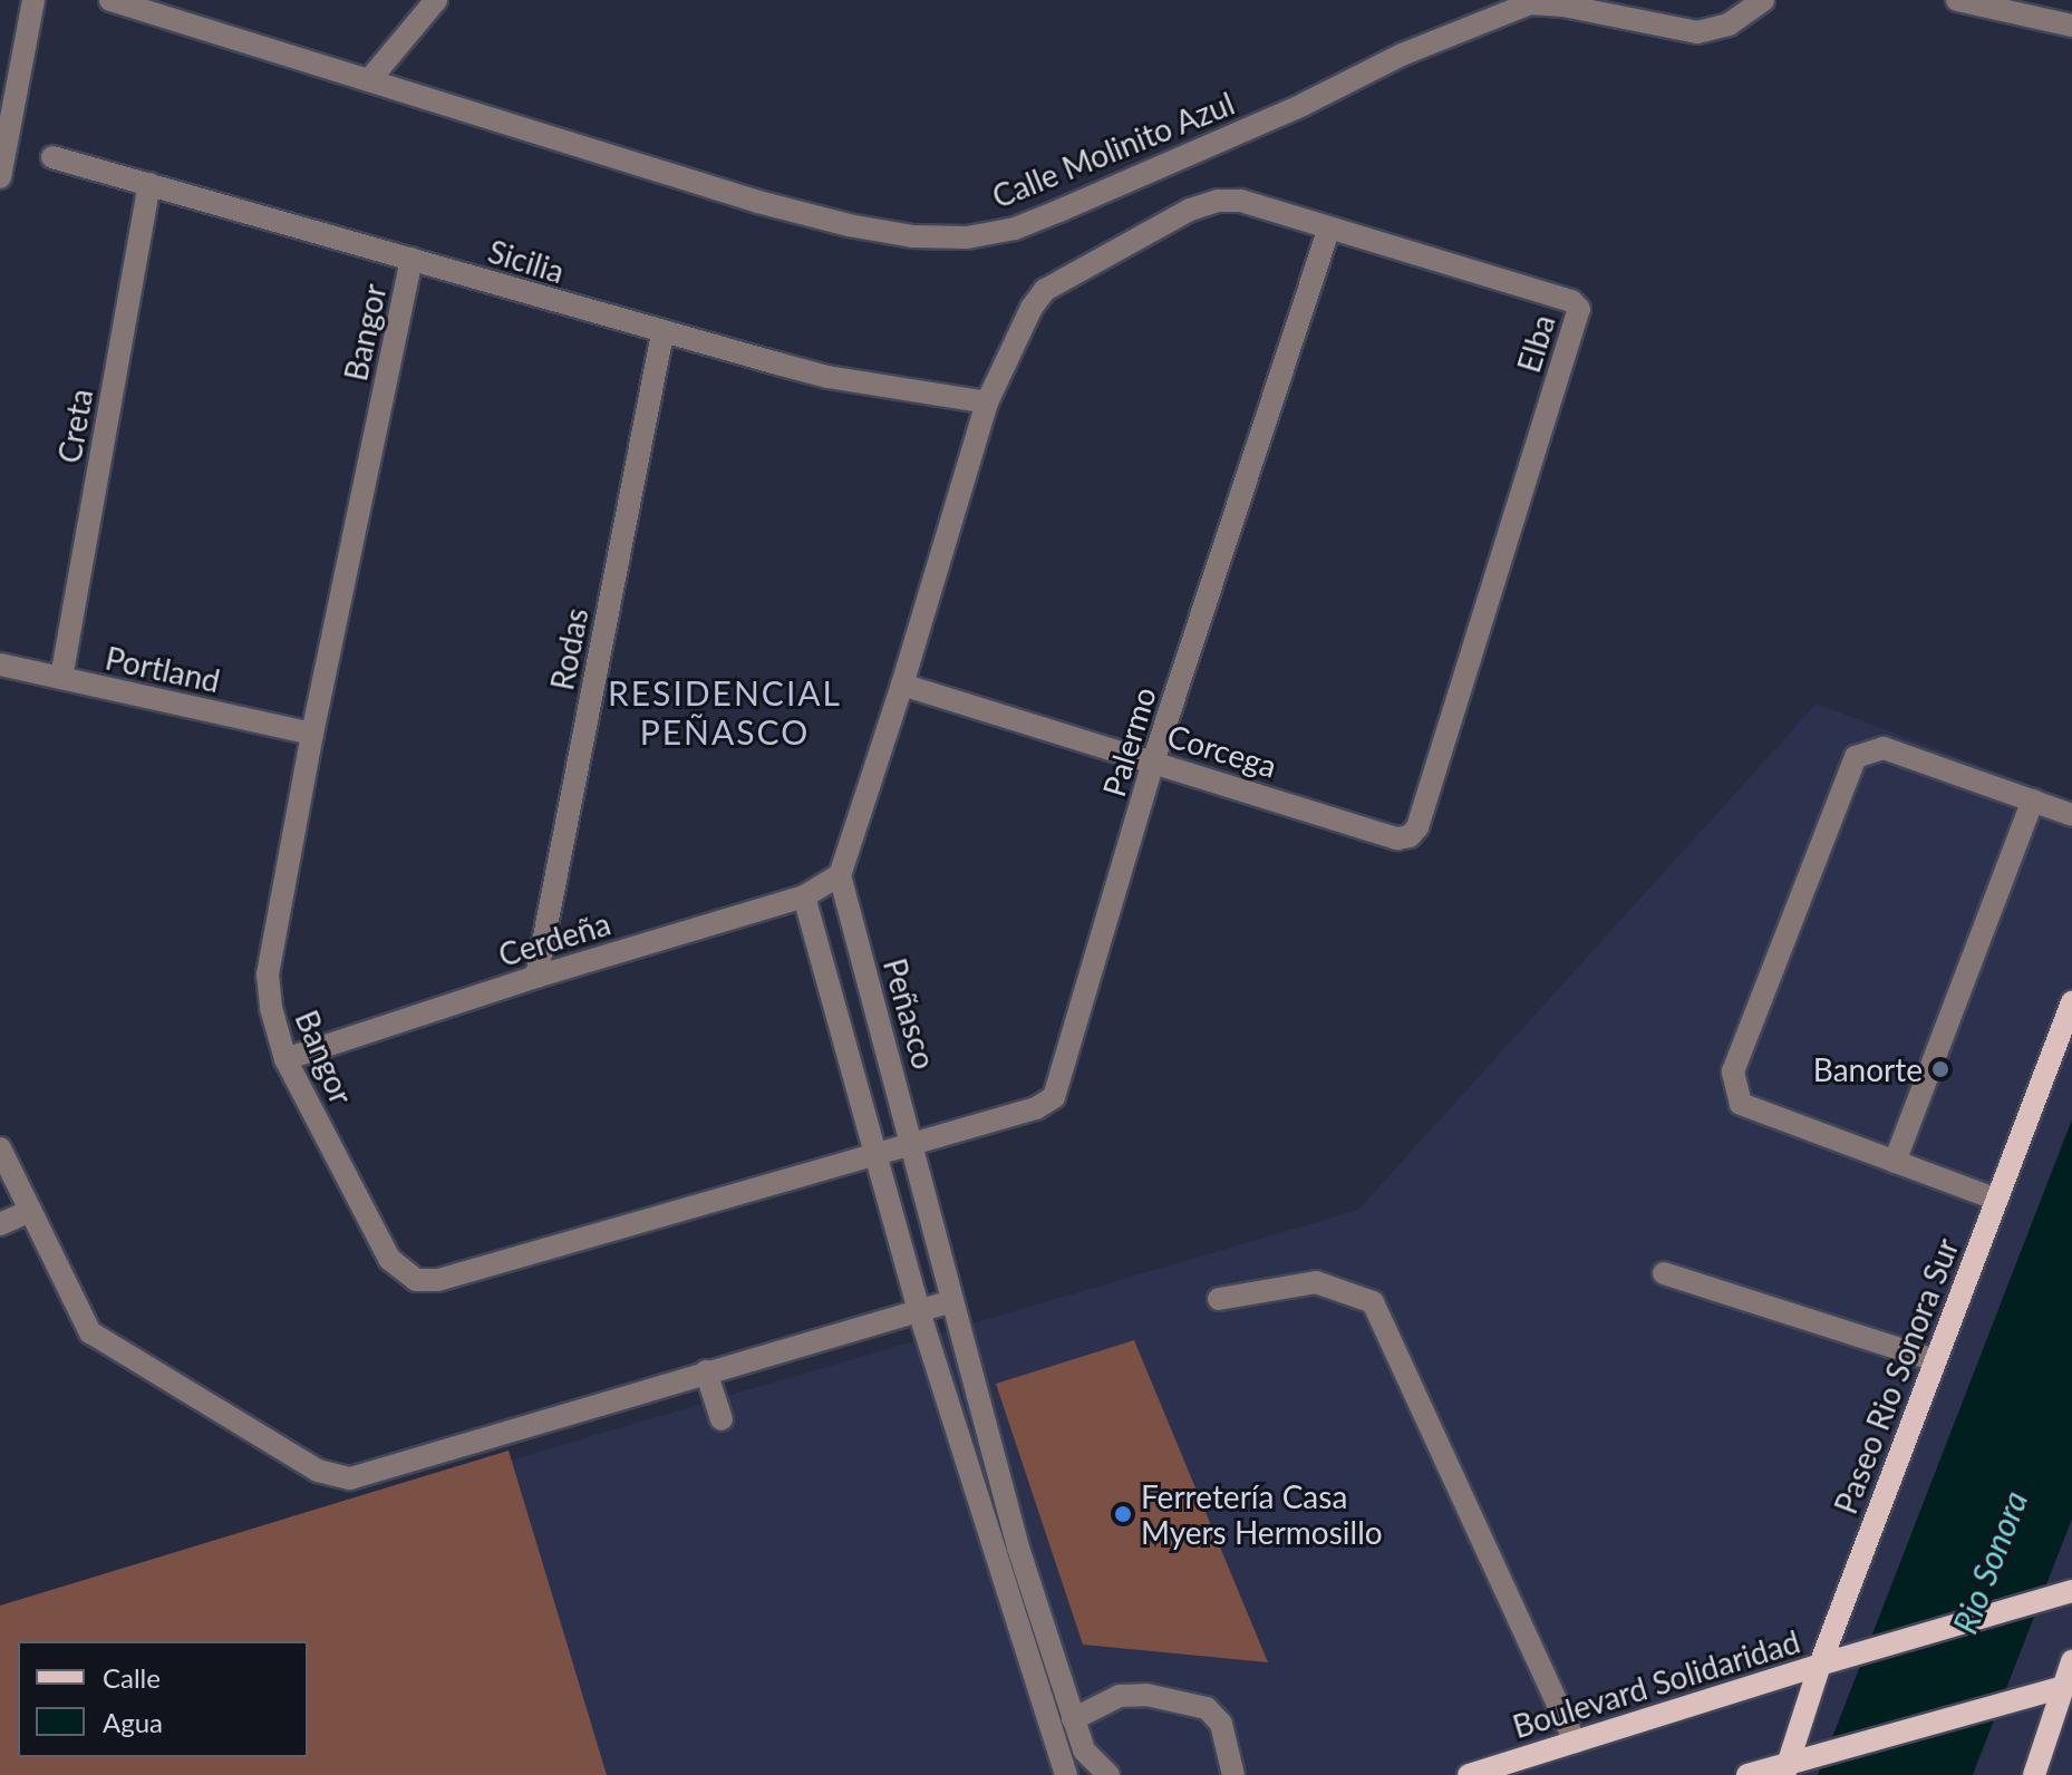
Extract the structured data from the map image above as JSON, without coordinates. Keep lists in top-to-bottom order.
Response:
{
  "streets": {
    "main road": ["Paseo Rio Sonora Sur", "Boulevard Solidaridad"],
    "street": [
      "Calle Molinito Azul",
      "Sicilia",
      "Bangor",
      "Elba",
      "Creta",
      "Rodas",
      "Portland",
      "Palermo",
      "Corcega",
      "Cerdeña",
      "Peñasco"
    ]
  },
  "crossings": [
    ["Sicilia", "Bangor"],
    ["Sicilia", "Elba"],
    ["Sicilia", "Creta"],
    ["Sicilia", "Rodas"],
    ["Bangor", "Portland"],
    ["Bangor", "Palermo"],
    ["Bangor", "Cerdeña"],
    ["Elba", "Palermo"],
    ["Elba", "Corcega"],
    ["Creta", "Portland"],
    ["Rodas", "Cerdeña"],
    ["Palermo", "Corcega"],
    ["Palermo", "Peñasco"],
    ["Cerdeña", "Peñasco"],
    ["Paseo Rio Sonora Sur", "Boulevard Solidaridad"]
  ],
  "districts": ["RESIDENCIAL PEÑASCO"],
  "water": ["Rio Sonora"],
  "places": ["Banorte", "Ferretería Casa Myers Hermosillo"],
  "legend": ["Calle", "Agua"]
}
